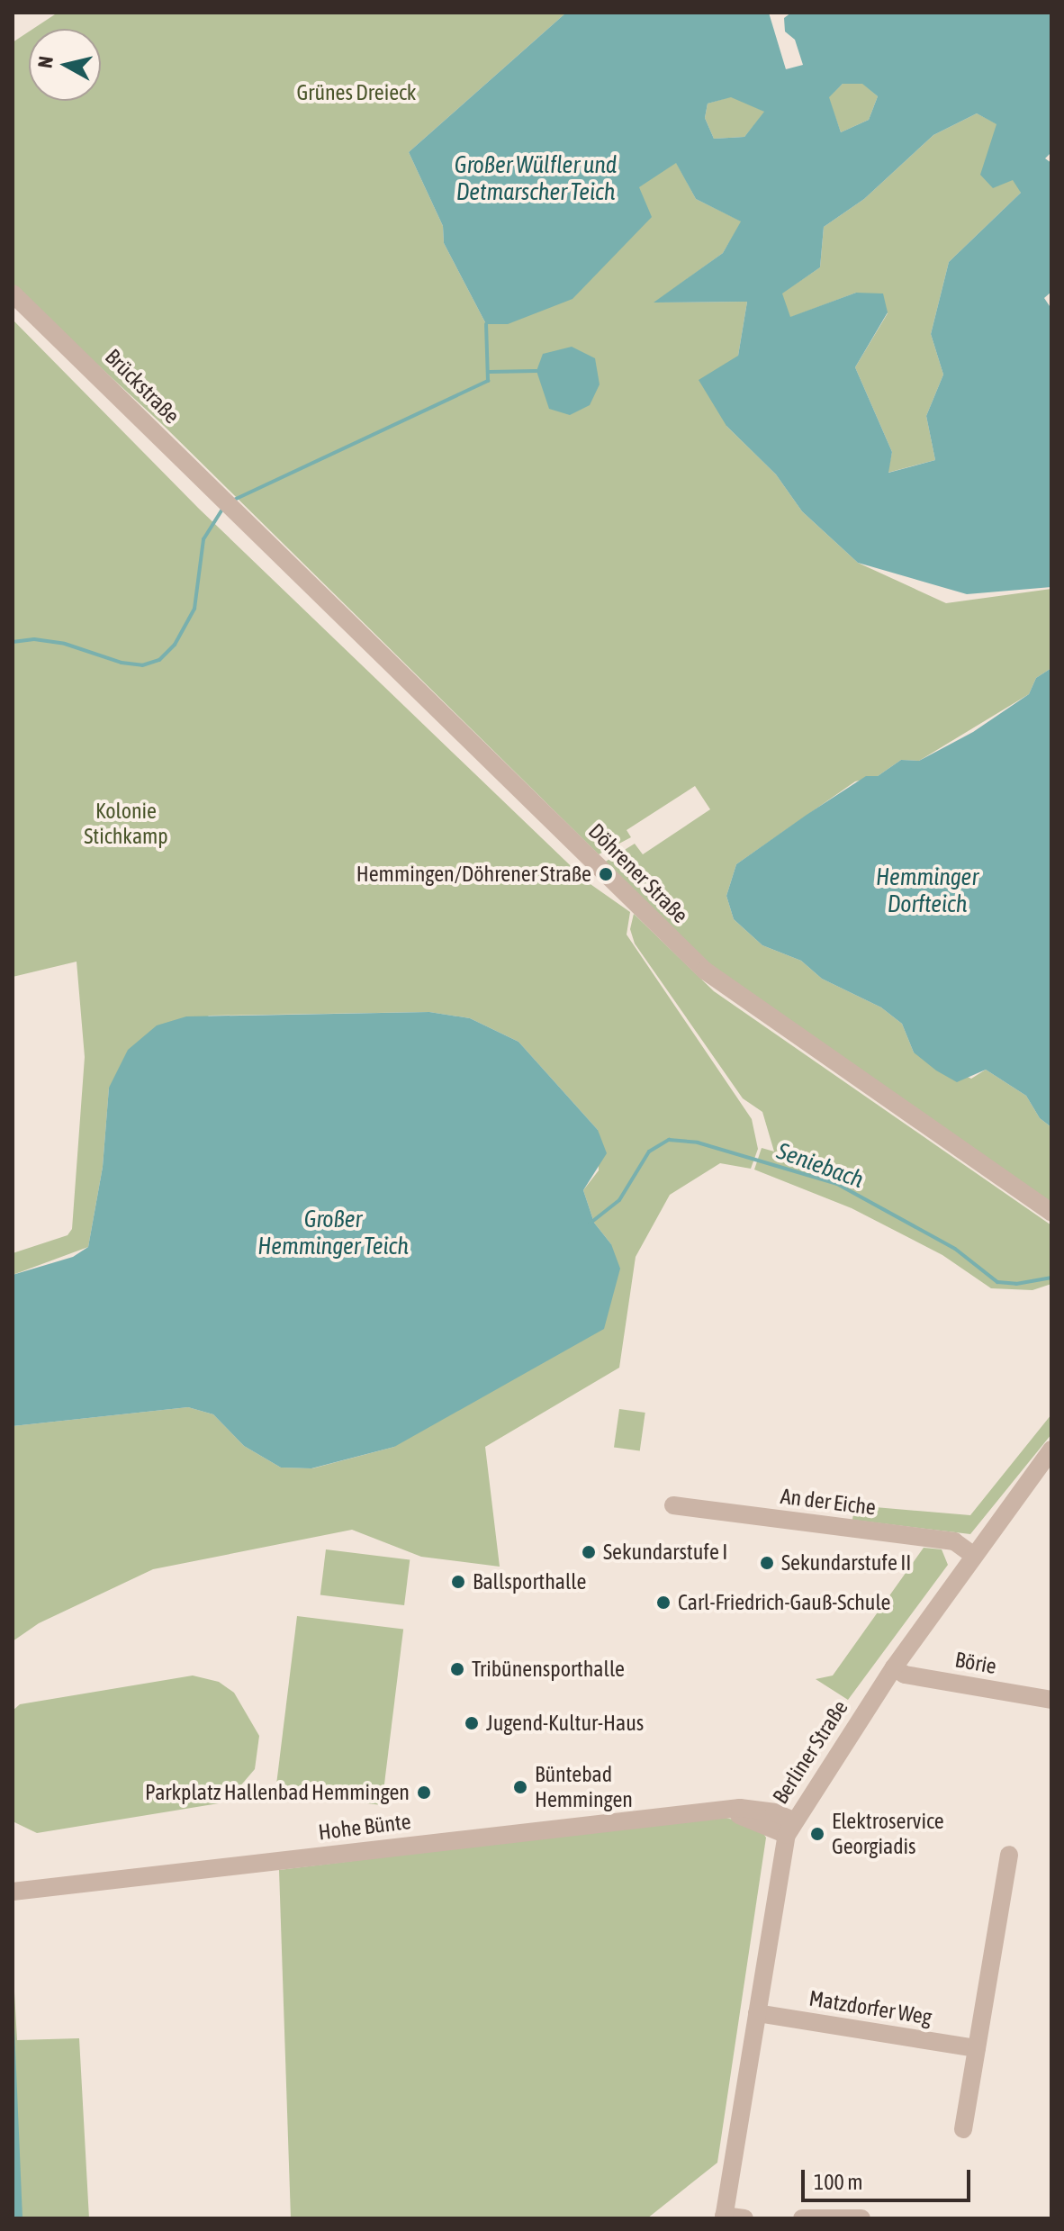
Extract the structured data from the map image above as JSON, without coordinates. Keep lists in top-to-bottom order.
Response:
{
  "streets": {
    "street": [
      "Brückstraße",
      "Döhrener Straße",
      "An der Eiche",
      "Börie",
      "Berliner Straße",
      "Hohe Bünte",
      "Matzdorfer Weg"
    ]
  },
  "crossings": [
    ["Brückstraße", "Döhrener Straße"],
    ["An der Eiche", "Berliner Straße"],
    ["Börie", "Berliner Straße"],
    ["Berliner Straße", "Hohe Bünte"],
    ["Berliner Straße", "Matzdorfer Weg"]
  ],
  "water": [
    "Großer Wülfler und Detmarscher Teich",
    "Hemminger Dorfteich",
    "Seniebach",
    "Großer Hemminger Teich"
  ],
  "parks": ["Grünes Dreieck", "Kolonie Stichkamp"],
  "places": [
    "Hemmingen/Döhrener Straße",
    "Sekundarstufe I",
    "Sekundarstufe II",
    "Ballsporthalle",
    "Carl-Friedrich-Gauß-Schule",
    "Tribünensporthalle",
    "Jugend-Kultur-Haus",
    "Büntebad Hemmingen",
    "Parkplatz Hallenbad Hemmingen",
    "Elektroservice Georgiadis"
  ],
  "scale_bar": "100 m",
  "north": "left"
}
